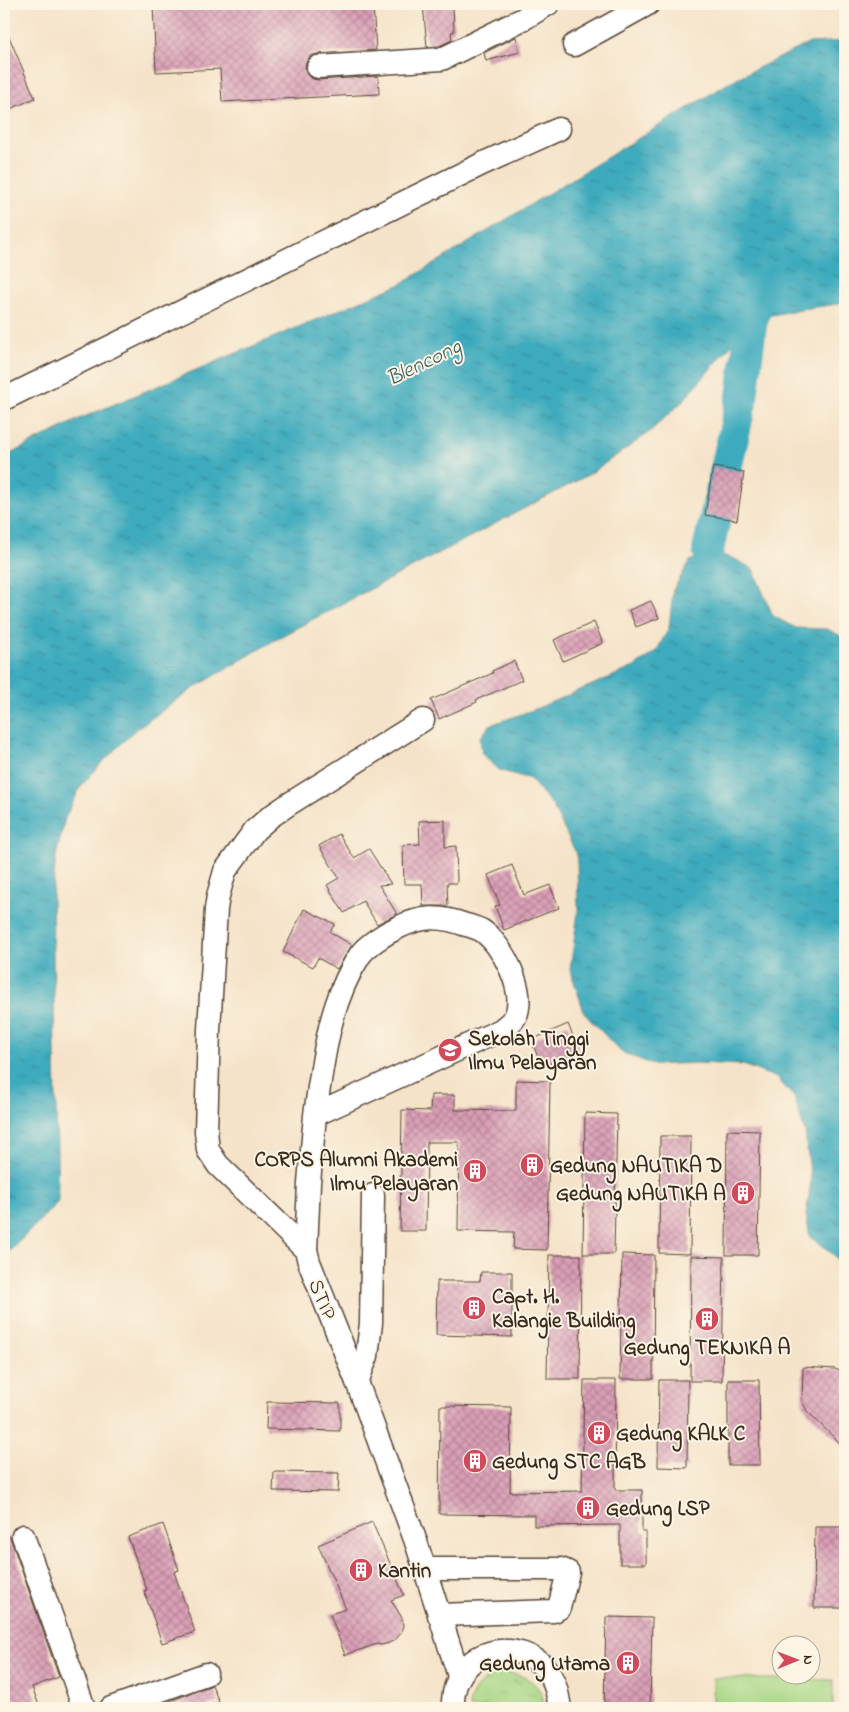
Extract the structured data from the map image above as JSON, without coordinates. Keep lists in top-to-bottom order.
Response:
{
  "streets": {
    "lane": ["STIP"]
  },
  "water": ["Blencong"],
  "places": {
    "school or university": ["Sekolah Tinggi Ilmu Pelayaran"],
    "building": [
      "Gedung NAUTIKA D",
      "CORPS Alumni Akademi Ilmu Pelayaran",
      "Gedung NAUTIKA A",
      "Capt. H. Kalangie Building",
      "Gedung TEKNIKA A",
      "Gedung KALK C",
      "Gedung STC AGB",
      "Gedung LSP",
      "Kantin",
      "Gedung Utama"
    ]
  },
  "north": "right"
}
